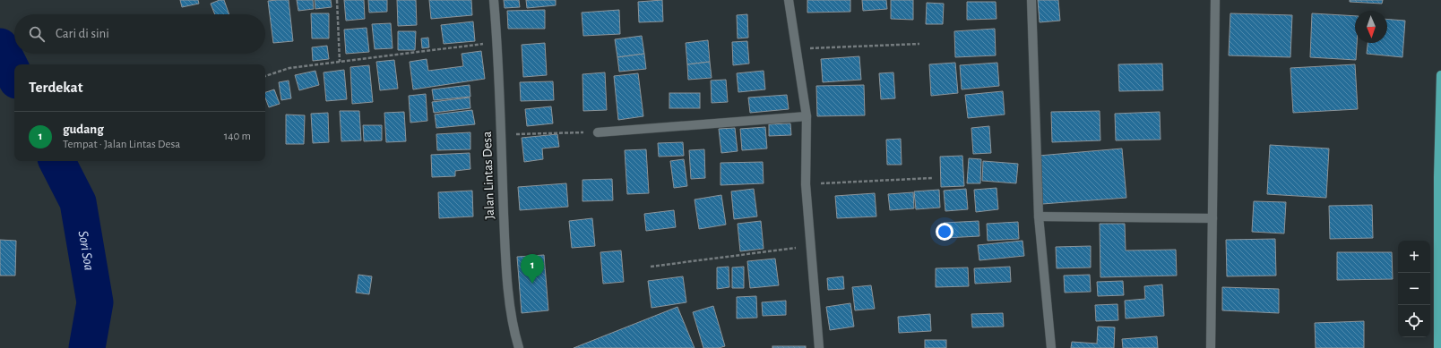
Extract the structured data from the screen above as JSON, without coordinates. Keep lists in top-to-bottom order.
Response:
{
  "streets": {
    "street": ["Jalan Lintas Desa"]
  },
  "water": ["Sori Soa"],
  "north": "bottom",
  "page": {
    "search": "Cari di sini",
    "heading": "Terdekat",
    "list": [
      {
        "mark": "1",
        "name": "gudang",
        "note": "Tempat · Jalan Lintas Desa",
        "value": "140 m"
      }
    ],
    "map_buttons": ["+", "−"],
    "pins": "1"
  }
}
